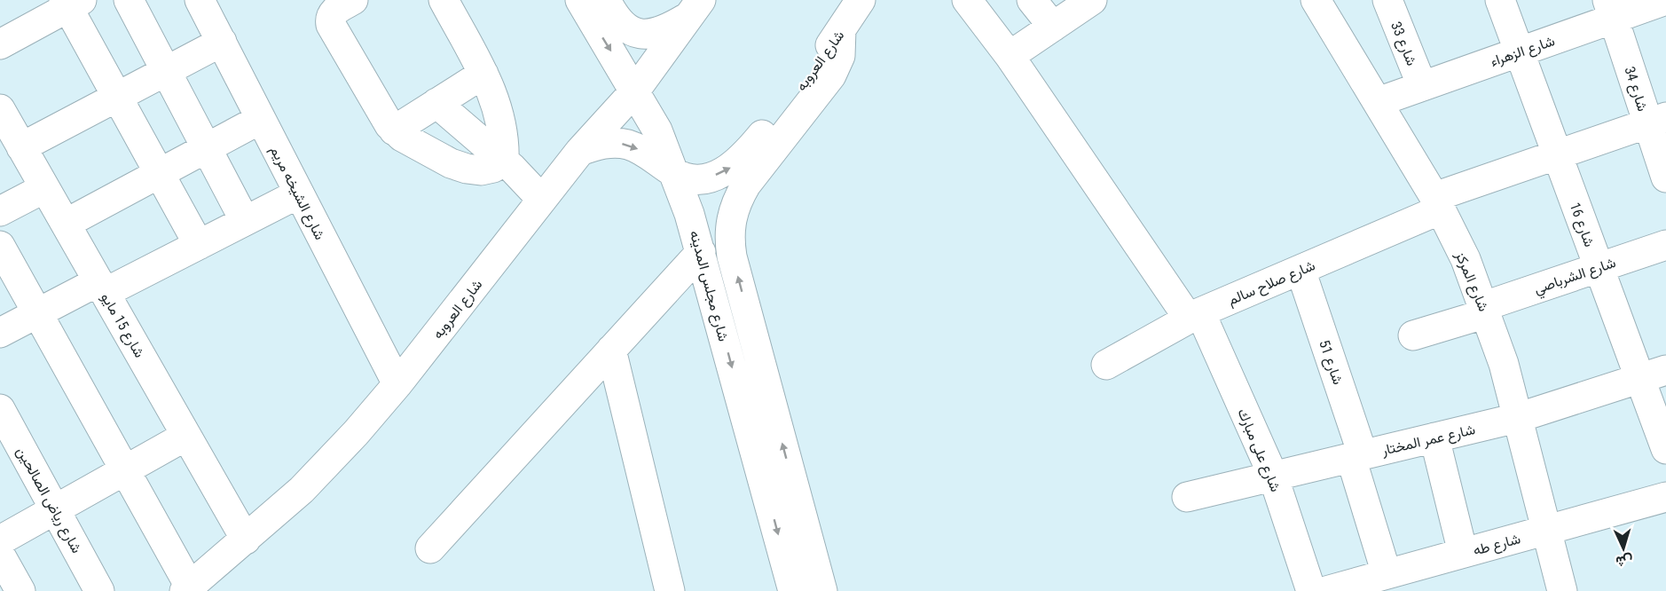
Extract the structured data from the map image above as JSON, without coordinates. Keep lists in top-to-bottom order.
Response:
{
  "streets": {
    "street": [
      "شارع 33",
      "شارع الزهراء",
      "شارع العروبه",
      "شارع 34",
      "شارع الشيخه مريم",
      "شارع 16",
      "شارع الشرباصي",
      "شارع المركز",
      "شارع صلاح سالم",
      "شارع مجلس المدينه",
      "شارع 15 مايو",
      "شارع 51",
      "شارع عمر المختار",
      "شارع على مبارك",
      "شارع رياض الصالحين",
      "شارع طه"
    ]
  },
  "crossings": [
    ["شارع 33", "شارع الزهراء"],
    ["شارع الزهراء", "شارع 34"],
    ["شارع الزهراء", "شارع 16"],
    ["شارع الزهراء", "شارع المركز"],
    ["شارع العروبه", "شارع الشيخه مريم"],
    ["شارع العروبه", "شارع مجلس المدينه"],
    ["شارع العروبه", "شارع 15 مايو"],
    ["شارع 34", "شارع صلاح سالم"],
    ["شارع 16", "شارع الشرباصي"],
    ["شارع 16", "شارع صلاح سالم"],
    ["شارع 16", "شارع عمر المختار"],
    ["شارع الشرباصي", "شارع المركز"],
    ["شارع المركز", "شارع صلاح سالم"],
    ["شارع المركز", "شارع عمر المختار"],
    ["شارع المركز", "شارع طه"],
    ["شارع صلاح سالم", "شارع 51"],
    ["شارع صلاح سالم", "شارع على مبارك"],
    ["شارع 51", "شارع عمر المختار"],
    ["شارع 51", "شارع طه"],
    ["شارع عمر المختار", "شارع على مبارك"]
  ],
  "north": "bottom"
}
